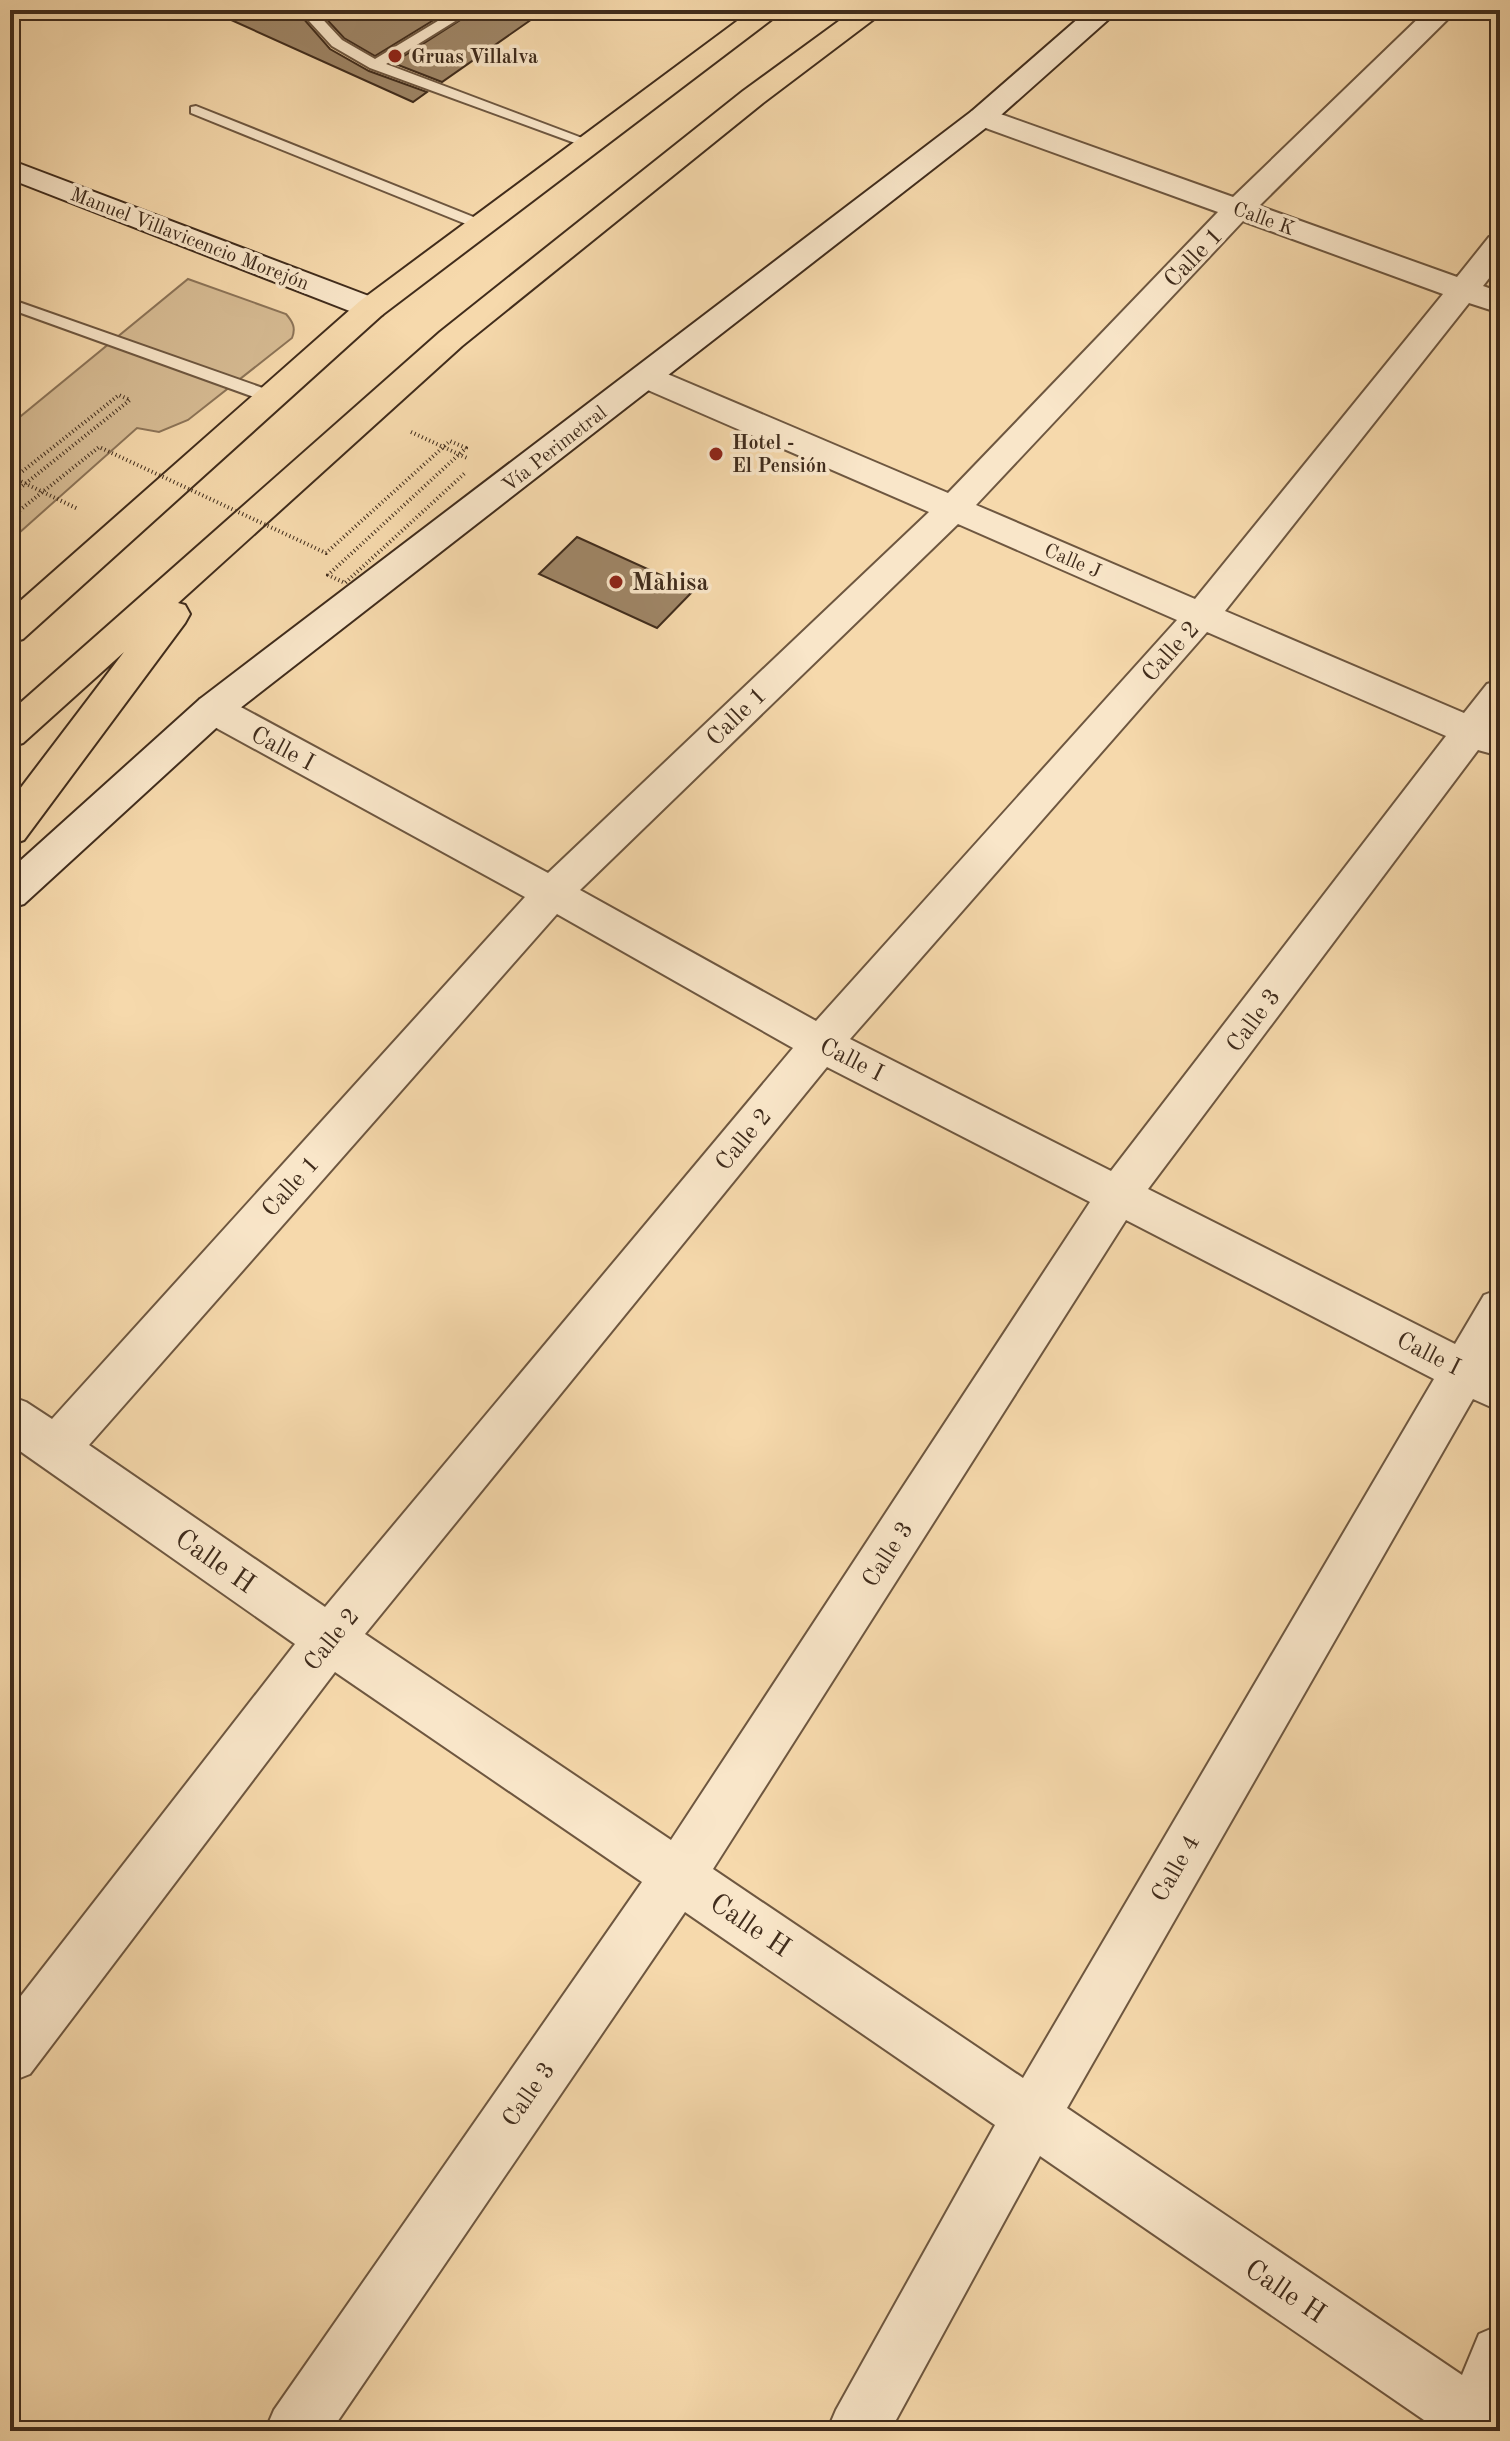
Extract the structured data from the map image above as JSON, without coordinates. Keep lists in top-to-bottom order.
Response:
{
  "streets": {
    "street": [
      "Calle K",
      "Manuel Villavicencio Morejón",
      "Calle 1",
      "Vía Perimetral",
      "Calle J",
      "Calle 2",
      "Calle I",
      "Calle 3",
      "Calle H",
      "Calle 4"
    ]
  },
  "crossings": [
    ["Calle K", "Calle 1"],
    ["Calle K", "Vía Perimetral"],
    ["Calle K", "Calle 2"],
    ["Calle 1", "Calle J"],
    ["Calle 1", "Calle I"],
    ["Calle 1", "Calle H"],
    ["Vía Perimetral", "Calle J"],
    ["Vía Perimetral", "Calle I"],
    ["Calle J", "Calle 2"],
    ["Calle J", "Calle 3"],
    ["Calle 2", "Calle I"],
    ["Calle 2", "Calle H"],
    ["Calle I", "Calle 3"],
    ["Calle I", "Calle 4"],
    ["Calle 3", "Calle H"],
    ["Calle H", "Calle 4"]
  ],
  "places": ["Gruas Villalva", "Hotel - El Pensión", "Mahisa"]
}
